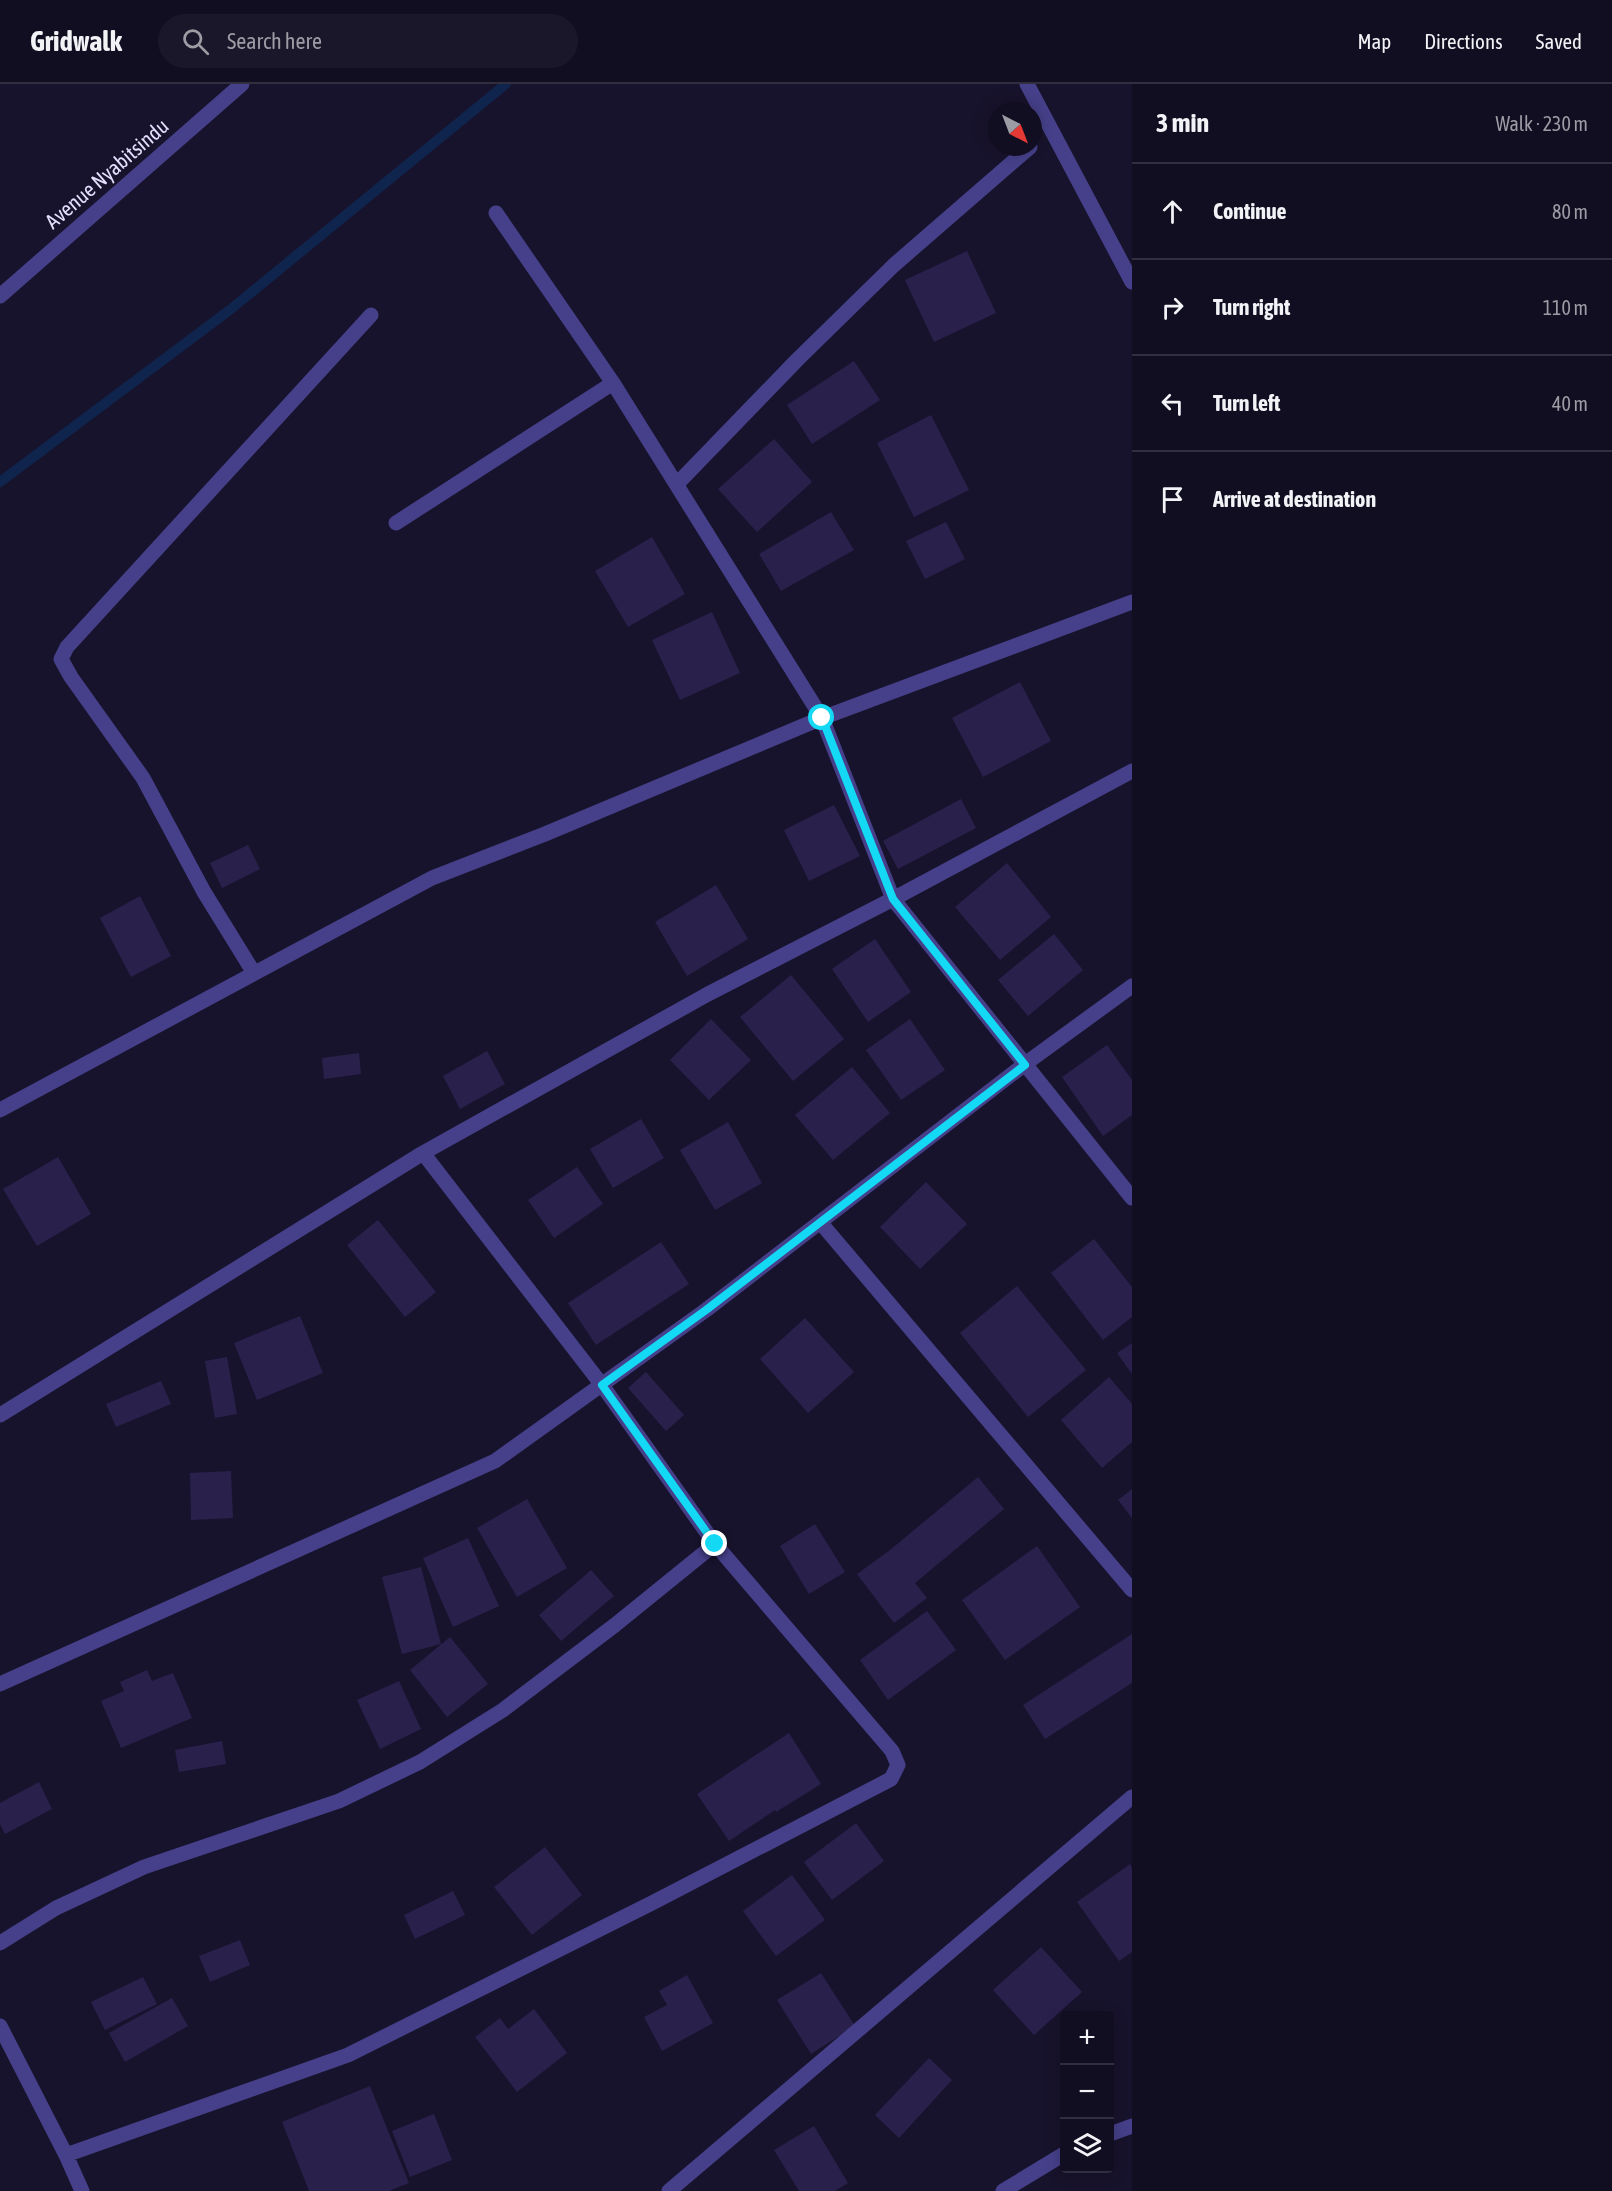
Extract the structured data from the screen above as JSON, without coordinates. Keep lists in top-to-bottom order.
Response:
{
  "streets": {
    "street": ["Avenue Nyabitsindu"]
  },
  "north": "bottom right",
  "page": {
    "header": "Gridwalk",
    "search": "Search here",
    "nav": ["Map", "Directions", "Saved"],
    "heading": ["3 min", "Walk · 230 m"],
    "list": [
      ["Continue", "80 m"],
      ["Turn right", "110 m"],
      ["Turn left", "40 m"],
      "Arrive at destination"
    ],
    "map_buttons": ["+", "−"]
  }
}
